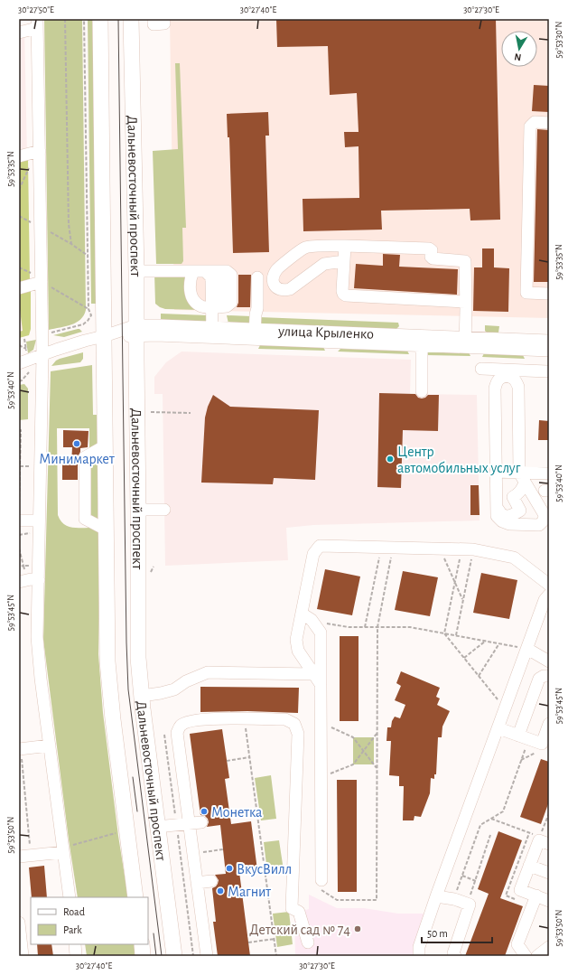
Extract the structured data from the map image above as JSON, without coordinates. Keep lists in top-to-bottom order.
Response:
{
  "streets": {
    "main road": ["Дальневосточный проспект"],
    "street": ["улица Крыленко"]
  },
  "crossings": [
    ["Дальневосточный проспект", "улица Крыленко"]
  ],
  "places": [
    "Минимаркет",
    "Центр автомобильных услуг",
    "Монетка",
    "ВкусВилл",
    "Магнит",
    "Детский сад № 74"
  ],
  "legend": ["Road", "Park"],
  "scale_bar": "50 m",
  "north": "bottom",
  "coordinates": [
    "30°27'50\"E",
    "30°27'40\"E",
    "30°27'30\"E",
    "59°53'30\"N",
    "59°53'35\"N",
    "59°53'40\"N",
    "59°53'45\"N",
    "59°53'50\"N"
  ]
}
